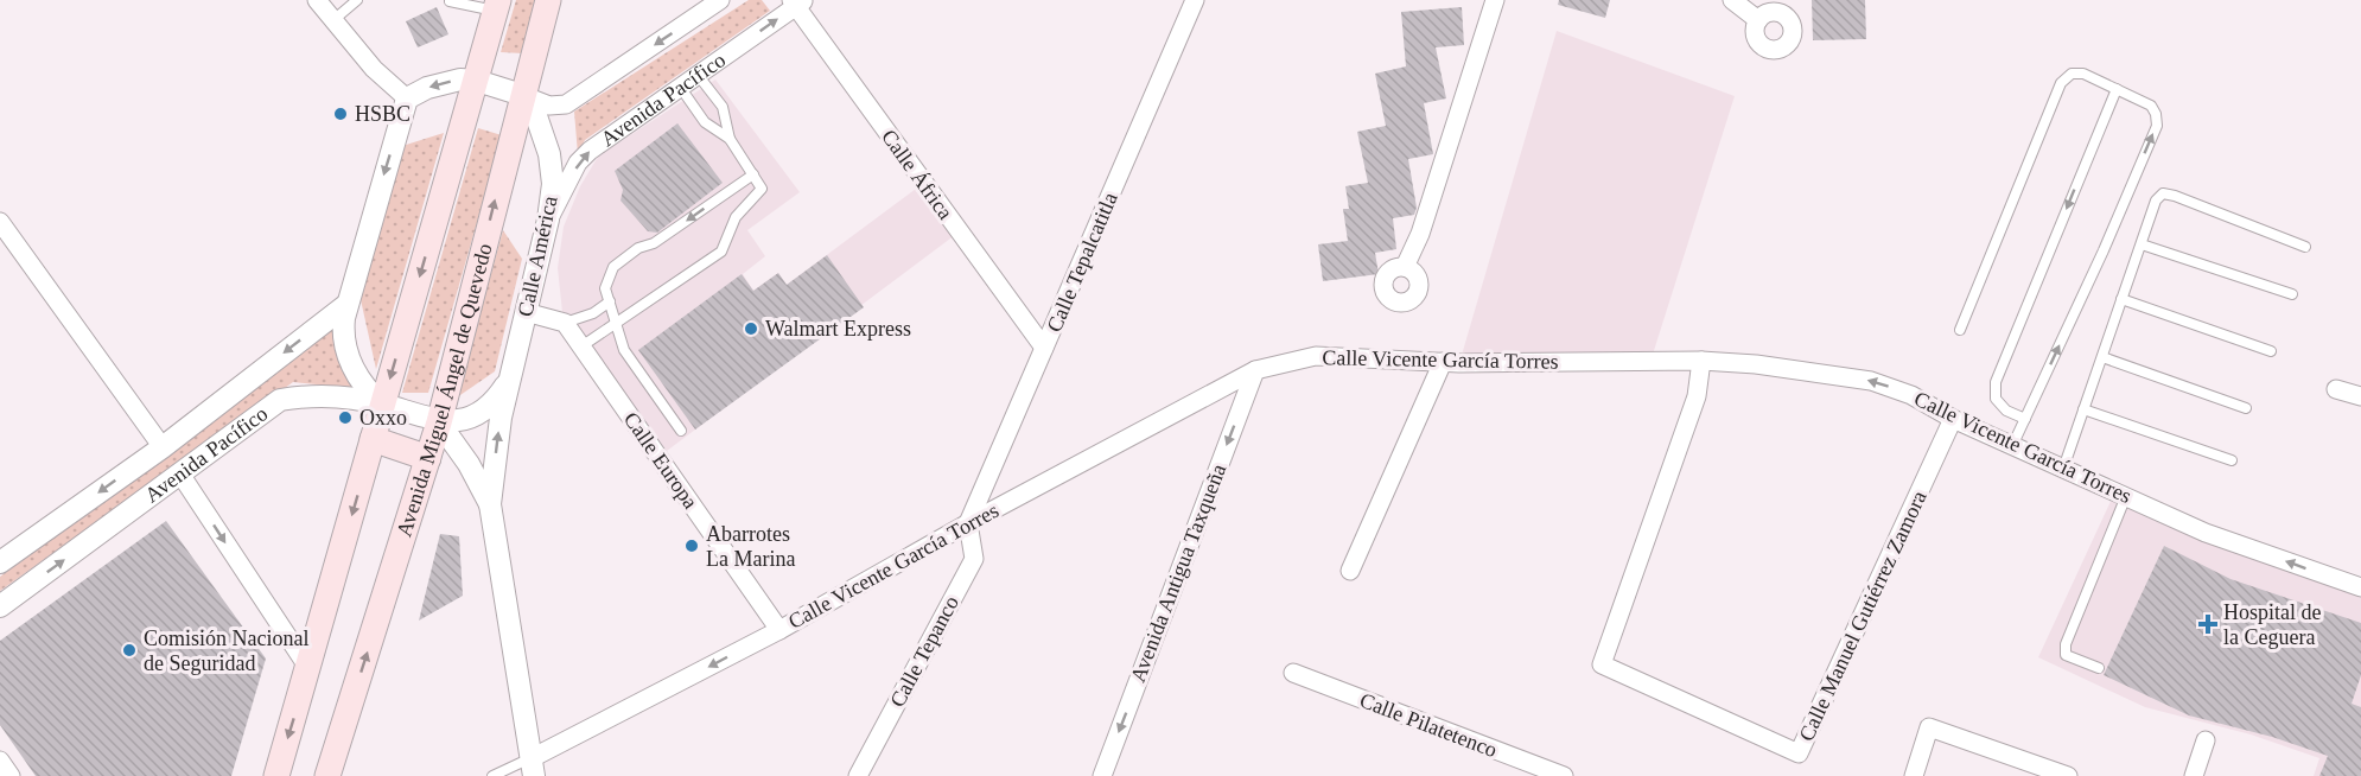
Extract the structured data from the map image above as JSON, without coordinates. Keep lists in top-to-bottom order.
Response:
{
  "streets": {
    "main road": ["Avenida Miguel Ángel de Quevedo"],
    "street": [
      "Avenida Pacífico",
      "Calle África",
      "Calle América",
      "Calle Tepalcatitla",
      "Calle Vicente García Torres",
      "Calle Europa",
      "Avenida Antigua Taxqueña",
      "Calle Manuel Gutiérrez Zamora",
      "Calle Tepanco",
      "Calle Pilatetenco"
    ]
  },
  "crossings": [
    ["Avenida Pacífico", "Calle África"],
    ["Avenida Pacífico", "Calle América"],
    ["Avenida Pacífico", "Avenida Miguel Ángel de Quevedo"],
    ["Calle África", "Calle Tepalcatitla"],
    ["Calle América", "Calle Vicente García Torres"],
    ["Calle América", "Avenida Miguel Ángel de Quevedo"],
    ["Calle Tepalcatitla", "Calle Vicente García Torres"],
    ["Calle Tepalcatitla", "Calle Tepanco"],
    ["Calle Vicente García Torres", "Calle Europa"],
    ["Calle Vicente García Torres", "Avenida Antigua Taxqueña"],
    ["Calle Vicente García Torres", "Calle Manuel Gutiérrez Zamora"],
    ["Calle Vicente García Torres", "Calle Tepanco"]
  ],
  "one_way": ["Calle Vicente García Torres", "Avenida Antigua Taxqueña"],
  "places": {
    "other": [
      "HSBC",
      "Walmart Express",
      "Oxxo",
      "Abarrotes La Marina",
      "Comisión Nacional de Seguridad"
    ],
    "health": ["Hospital de la Ceguera"]
  }
}
